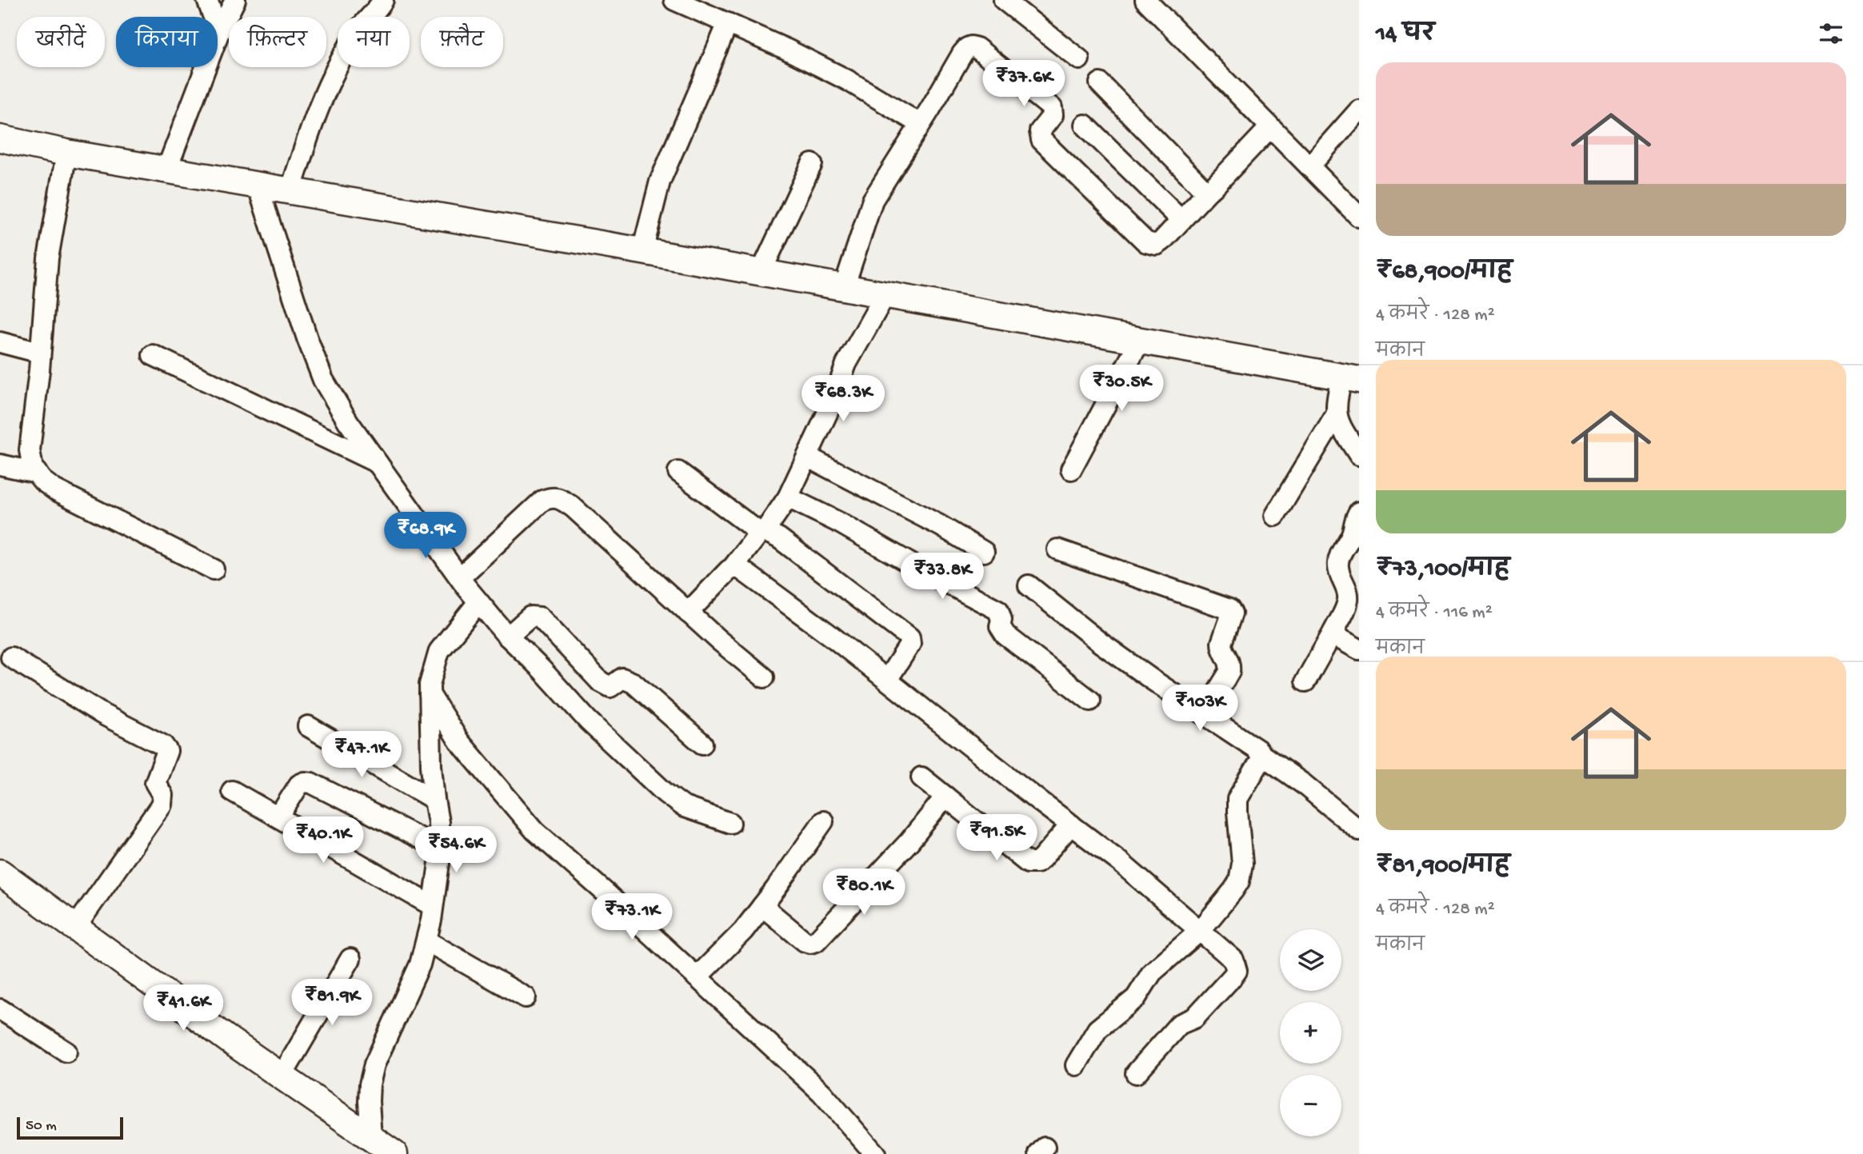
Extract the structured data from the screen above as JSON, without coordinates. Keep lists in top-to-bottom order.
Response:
{
  "scale_bar": "50 m",
  "page": {
    "heading": "14 घर",
    "chip": [
      "खरीदें",
      "किराया",
      "फ़िल्टर",
      "नया",
      "फ़्लैट"
    ],
    "price": [
      "₹37.6K",
      "₹30.5K",
      "₹68.3K",
      "₹68.9K",
      "₹33.8K",
      "₹103K",
      "₹47.1K",
      "₹91.5K",
      "₹40.1K",
      "₹54.6K",
      "₹80.1K",
      "₹73.1K",
      "₹81.9K",
      "₹41.6K"
    ],
    "list": [
      {
        "name": "₹68,900/माह",
        "note": "4 कमरे · 128 m² · मकान"
      },
      {
        "name": "₹73,100/माह",
        "note": "4 कमरे · 116 m² · मकान"
      },
      {
        "name": "₹81,900/माह",
        "note": "4 कमरे · 128 m² · मकान"
      }
    ],
    "map_buttons": ["+", "−"],
    "scale": "50 m"
  }
}
